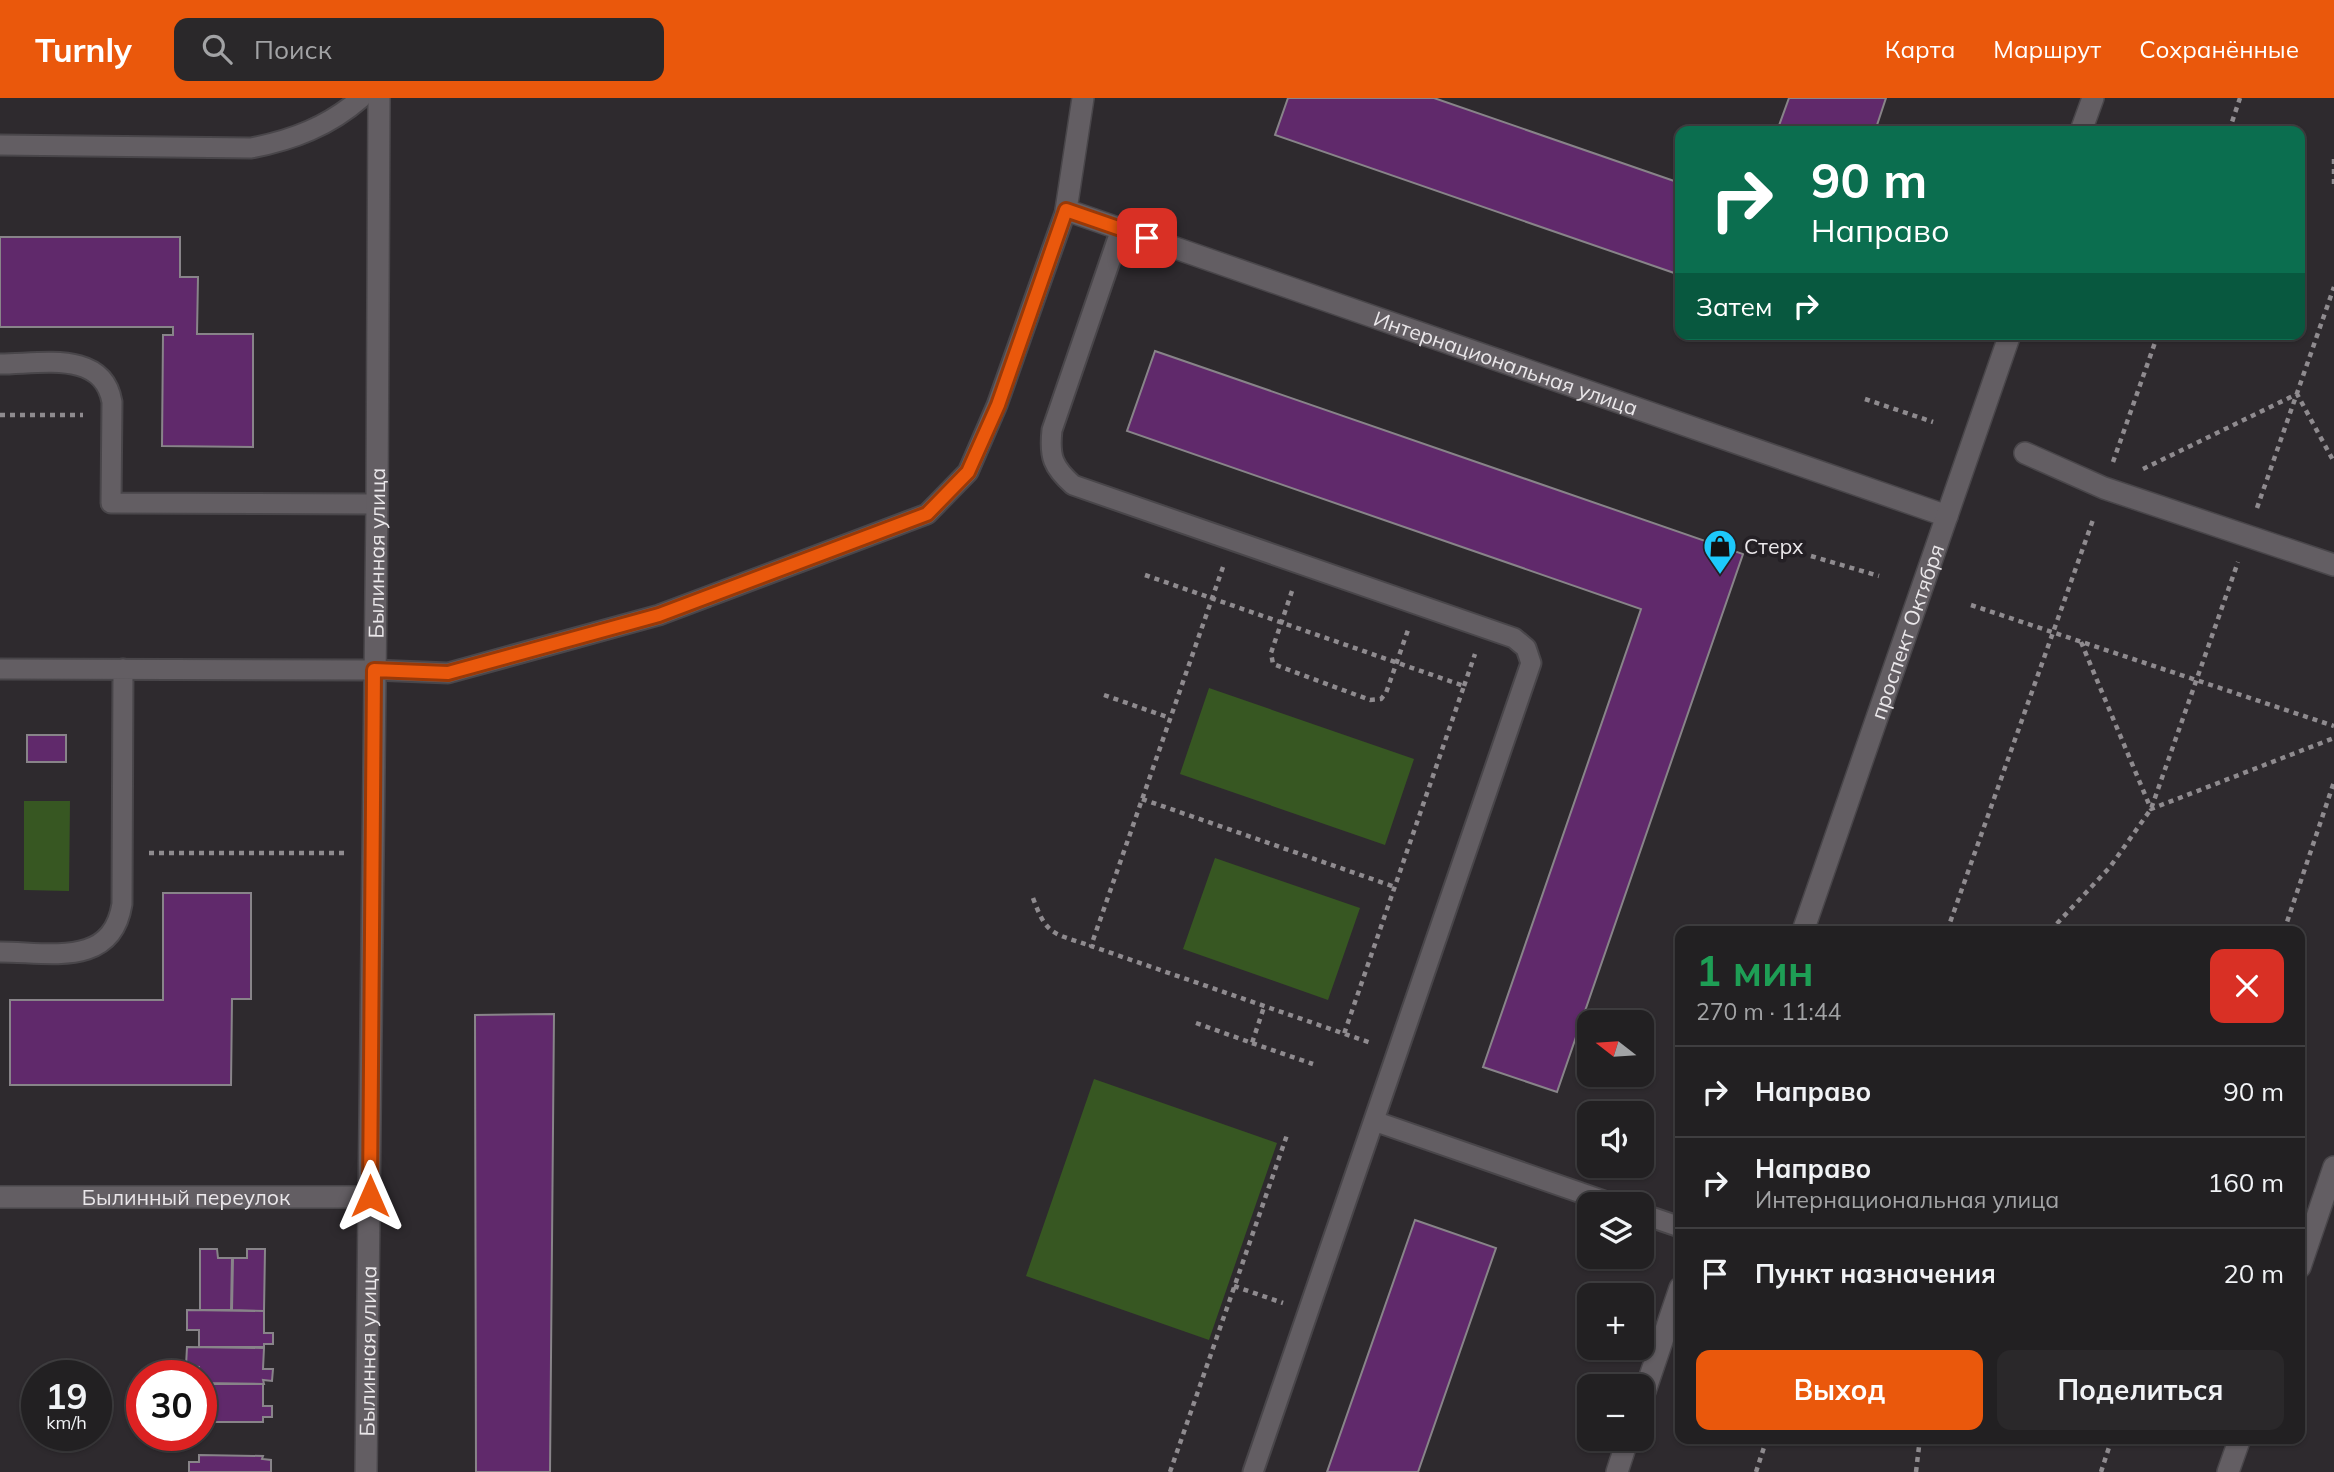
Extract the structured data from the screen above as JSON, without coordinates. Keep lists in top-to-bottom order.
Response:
{
  "streets": {
    "street": [
      "Интернациональная улица",
      "Былинная улица",
      "проспект Октября",
      "Былинный переулок"
    ]
  },
  "crossings": [
    ["Интернациональная улица", "проспект Октября"],
    ["Былинная улица", "Былинный переулок"]
  ],
  "places": {
    "shop": ["Стерх"]
  },
  "north": "left",
  "page": {
    "header": "Turnly",
    "search": "Поиск",
    "nav": ["Карта", "Маршрут", "Сохранённые"],
    "turn": ["90 m", "Направо"],
    "then": "Затем",
    "heading": ["1 мин", "270 m · 11:44"],
    "map_buttons": ["+", "−"],
    "list": [
      {
        "name": "Направо",
        "value": "90 m"
      },
      {
        "name": "Направо",
        "note": "Интернациональная улица",
        "value": "160 m"
      },
      {
        "name": "Пункт назначения",
        "value": "20 m"
      }
    ],
    "buttons": ["Выход", "Поделиться"],
    "speed": "19 km/h",
    "limit": "30"
  }
}
